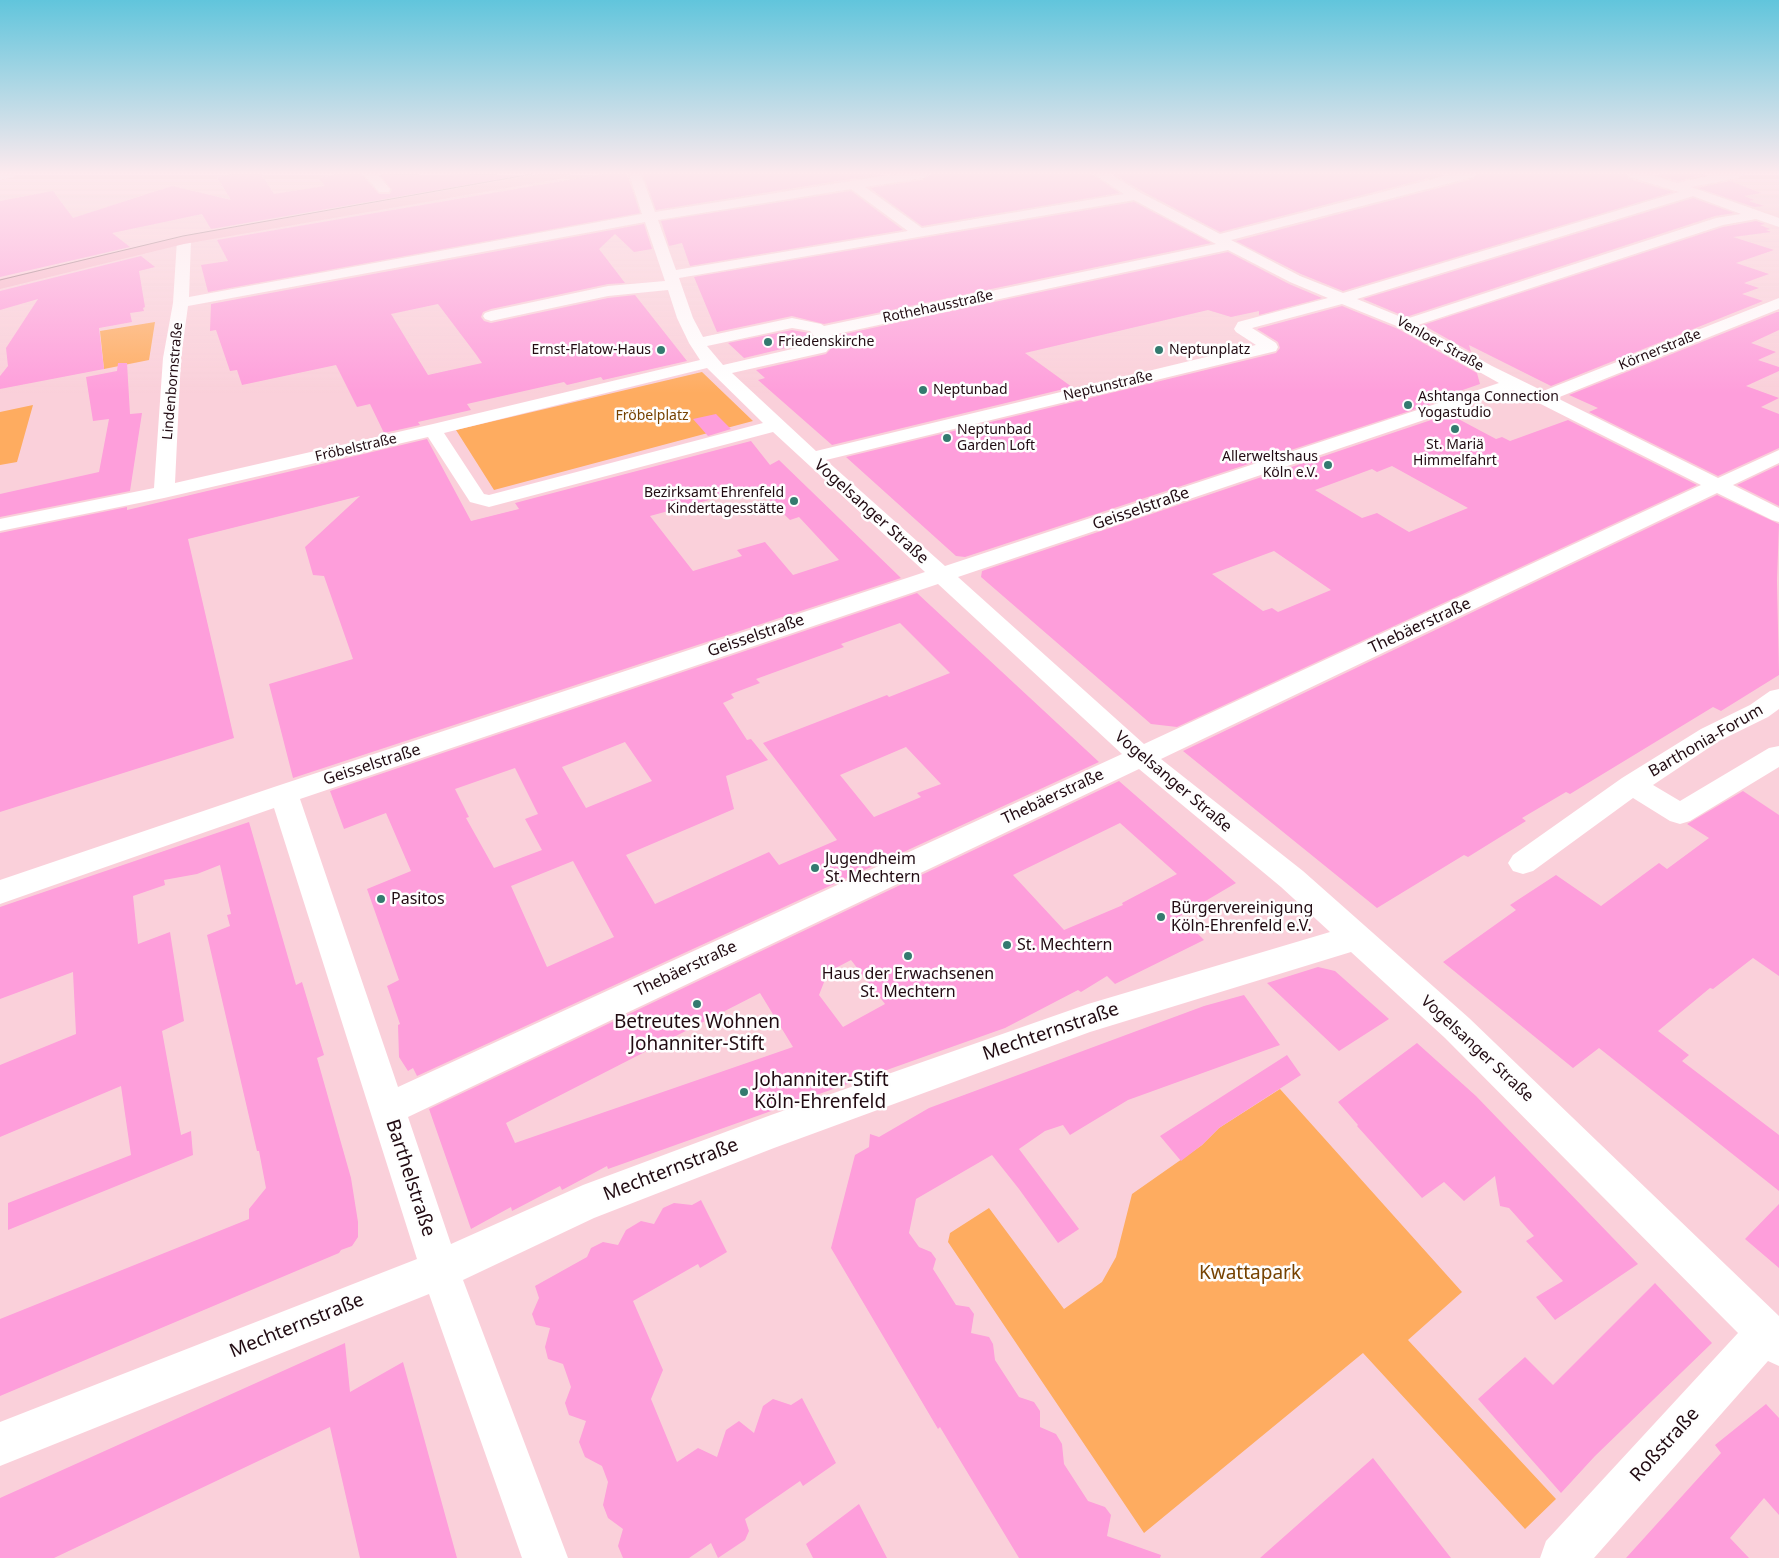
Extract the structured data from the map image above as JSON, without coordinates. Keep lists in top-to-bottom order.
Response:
{
  "streets": {
    "street": [
      "Rothehausstraße",
      "Venloer Straße",
      "Körnerstraße",
      "Lindenbornstraße",
      "Neptunstraße",
      "Fröbelstraße",
      "Geisselstraße",
      "Vogelsanger Straße",
      "Thebäerstraße",
      "Barthonia-Forum",
      "Mechternstraße",
      "Barthelstraße",
      "Roßstraße"
    ]
  },
  "crossings": [
    ["Venloer Straße", "Körnerstraße"],
    ["Venloer Straße", "Neptunstraße"],
    ["Venloer Straße", "Geisselstraße"],
    ["Venloer Straße", "Thebäerstraße"],
    ["Lindenbornstraße", "Fröbelstraße"],
    ["Neptunstraße", "Vogelsanger Straße"],
    ["Fröbelstraße", "Vogelsanger Straße"],
    ["Geisselstraße", "Vogelsanger Straße"],
    ["Geisselstraße", "Barthelstraße"],
    ["Vogelsanger Straße", "Thebäerstraße"],
    ["Vogelsanger Straße", "Mechternstraße"],
    ["Vogelsanger Straße", "Roßstraße"],
    ["Thebäerstraße", "Barthelstraße"],
    ["Mechternstraße", "Barthelstraße"]
  ],
  "parks": ["Fröbelplatz", "Kwattapark"],
  "places": [
    "Friedenskirche",
    "Ernst-Flatow-Haus",
    "Neptunplatz",
    "Neptunbad",
    "Ashtanga Connection Yogastudio",
    "St. Mariä Himmelfahrt",
    "Neptunbad Garden Loft",
    "Allerweltshaus Köln e.V.",
    "Bezirksamt Ehrenfeld Kindertagesstätte",
    "Jugendheim St. Mechtern",
    "Pasitos",
    "Bürgervereinigung Köln-Ehrenfeld e.V.",
    "St. Mechtern",
    "Haus der Erwachsenen St. Mechtern",
    "Betreutes Wohnen Johanniter-Stift",
    "Johanniter-Stift Köln-Ehrenfeld"
  ]
}
